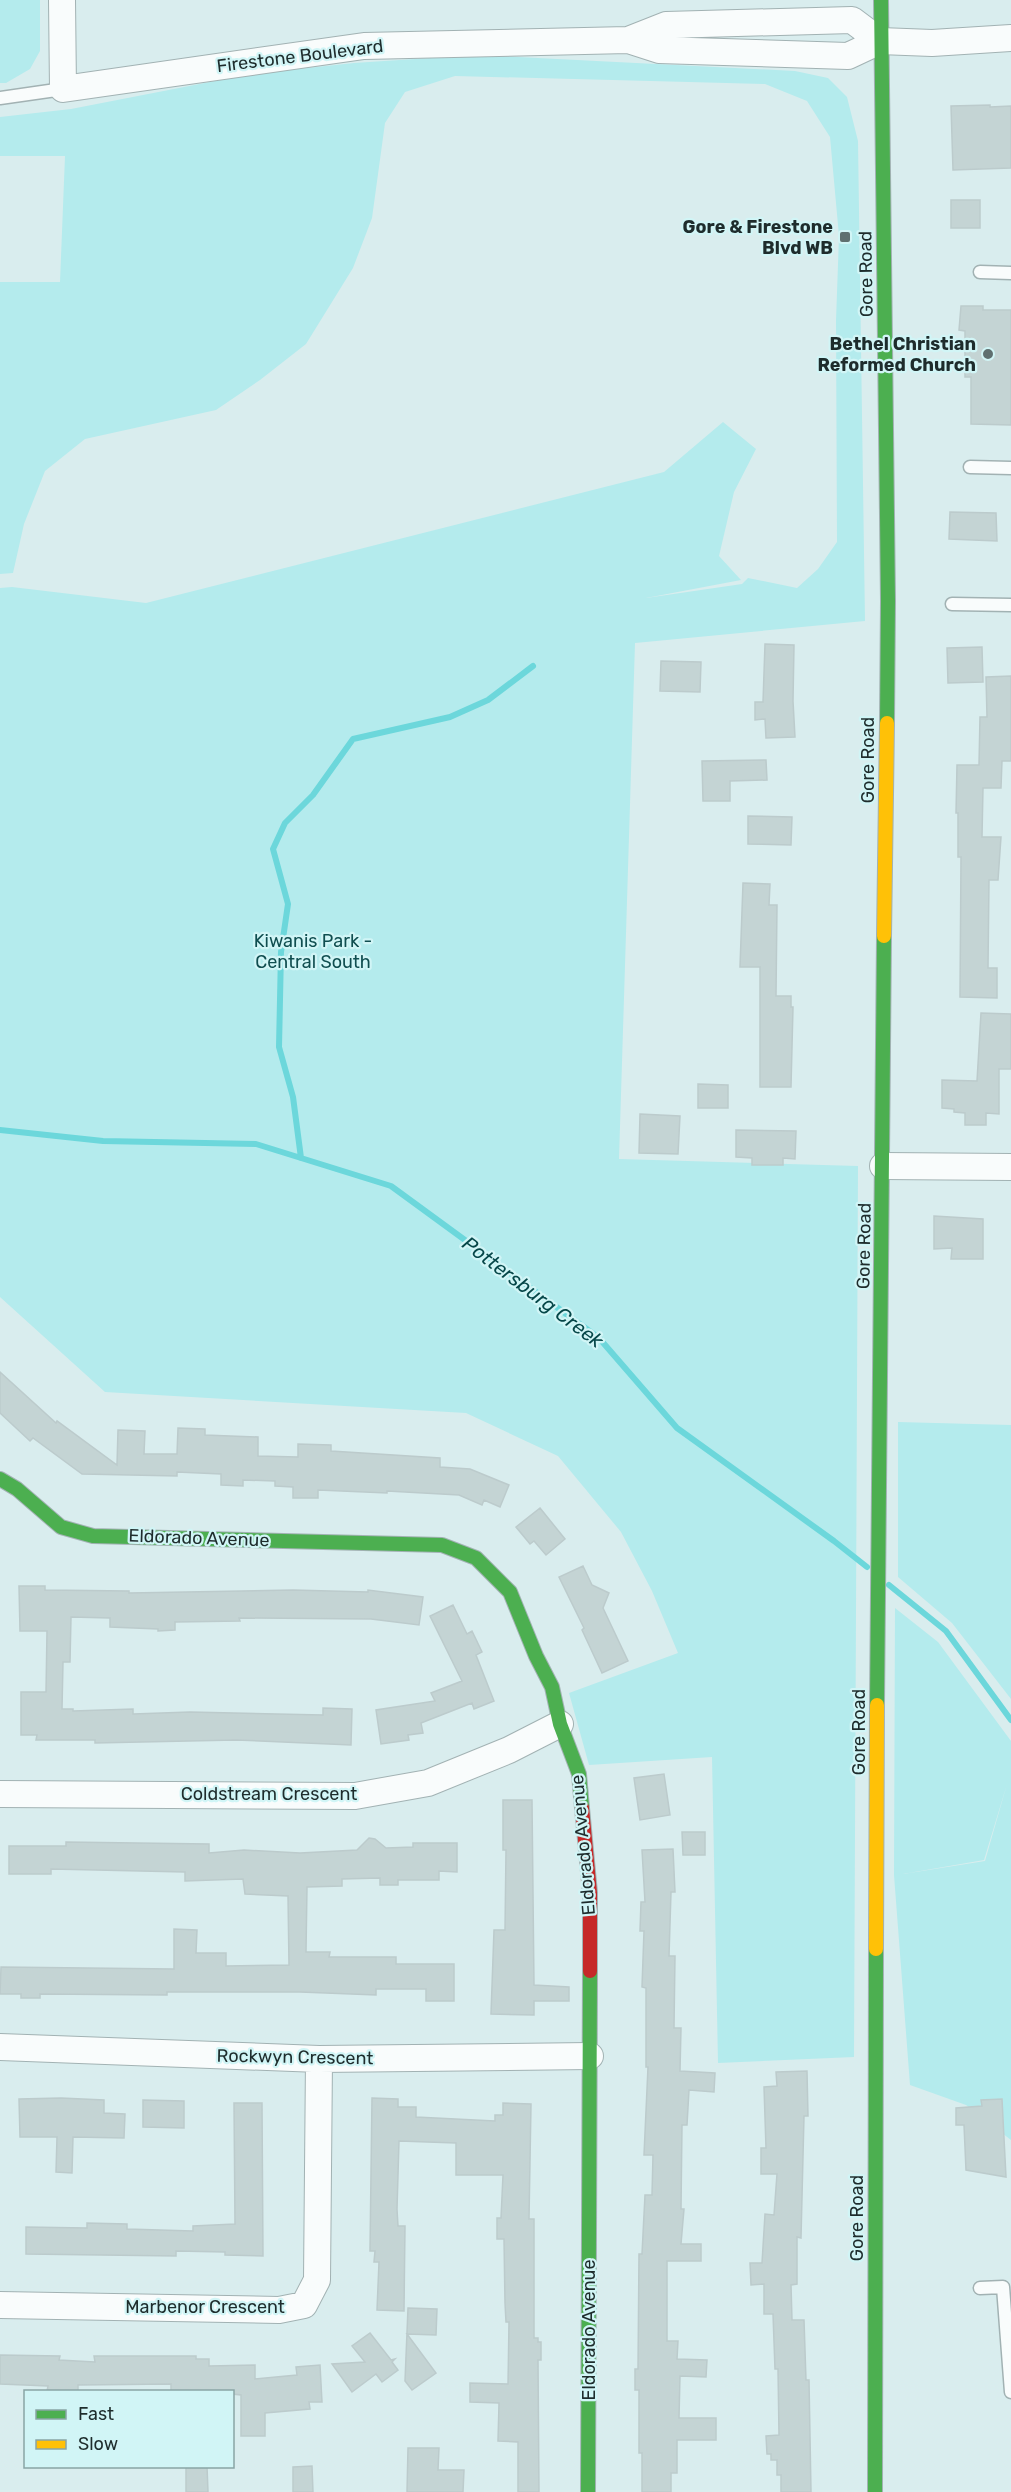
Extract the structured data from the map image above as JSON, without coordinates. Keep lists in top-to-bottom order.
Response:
{
  "streets": {
    "main road": ["Gore Road", "Eldorado Avenue"],
    "street": [
      "Firestone Boulevard",
      "Coldstream Crescent",
      "Rockwyn Crescent",
      "Marbenor Crescent"
    ]
  },
  "crossings": [
    ["Firestone Boulevard", "Gore Road"],
    ["Eldorado Avenue", "Coldstream Crescent"],
    ["Eldorado Avenue", "Rockwyn Crescent"],
    ["Rockwyn Crescent", "Marbenor Crescent"]
  ],
  "water": ["Pottersburg Creek"],
  "parks": ["Kiwanis Park - Central South"],
  "places": {
    "transit": ["Gore & Firestone Blvd WB"],
    "other": ["Bethel Christian Reformed Church"]
  },
  "legend": ["Fast", "Slow"]
}
